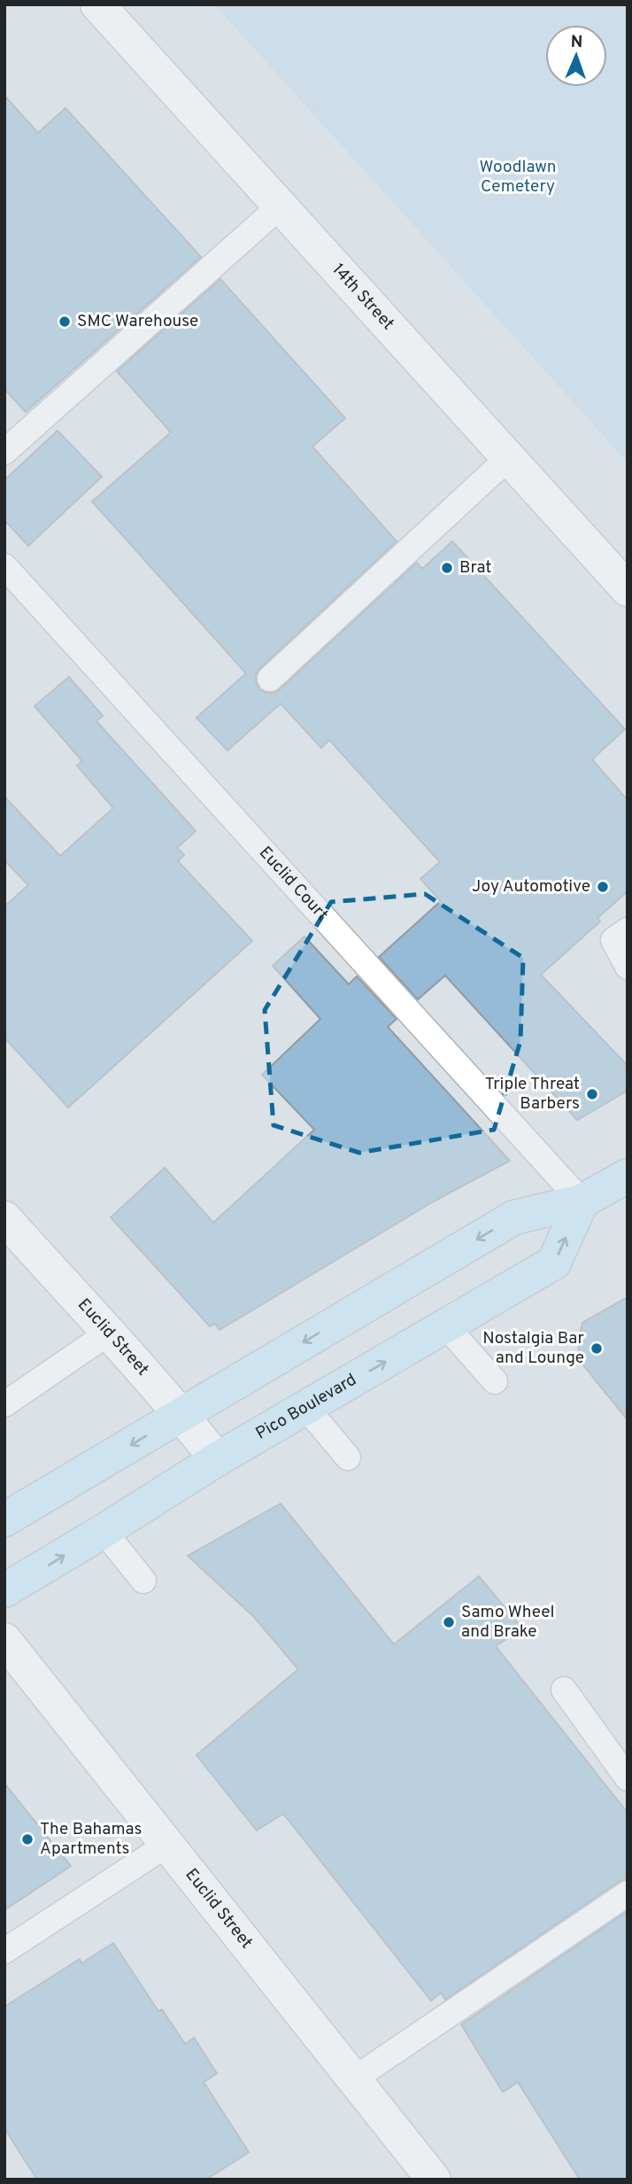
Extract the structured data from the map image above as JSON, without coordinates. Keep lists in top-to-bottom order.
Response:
{
  "streets": {
    "main road": ["Pico Boulevard"],
    "street": ["14th Street", "Euclid Street"],
    "lane": ["Euclid Court"]
  },
  "crossings": [
    ["Euclid Court", "Pico Boulevard"],
    ["Euclid Street", "Pico Boulevard"]
  ],
  "parks": ["Woodlawn Cemetery"],
  "places": [
    "SMC Warehouse",
    "Brat",
    "Joy Automotive",
    "Triple Threat Barbers",
    "Nostalgia Bar and Lounge",
    "Samo Wheel and Brake",
    "The Bahamas Apartments"
  ],
  "north": "top"
}
